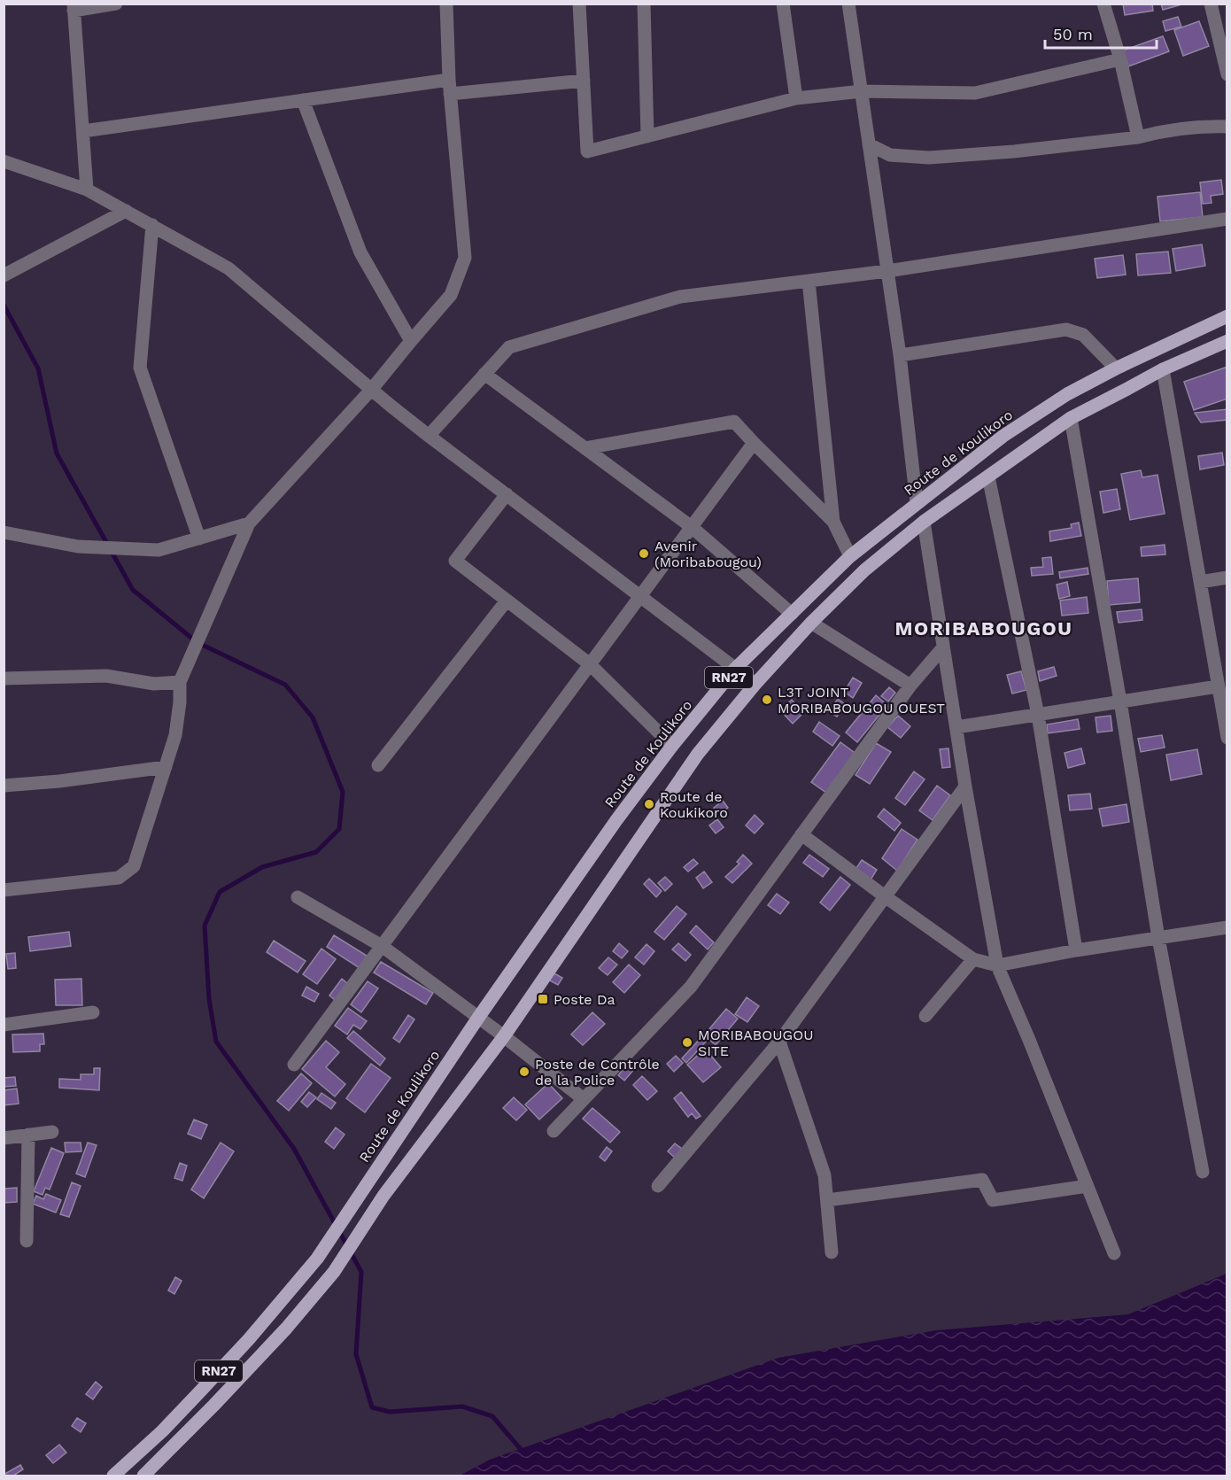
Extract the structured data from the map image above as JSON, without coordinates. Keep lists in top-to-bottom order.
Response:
{
  "streets": {
    "main road": ["Route de Koulikoro", "RN27"]
  },
  "districts": ["MORIBABOUGOU"],
  "places": {
    "other": [
      "Avenir (Moribabougou)",
      "L3T JOINT MORIBABOUGOU OUEST",
      "Route de Koukikoro",
      "MORIBABOUGOU SITE",
      "Poste de Contrôle de la Police"
    ],
    "transit": ["Poste Da"]
  },
  "scale_bar": "50 m"
}
